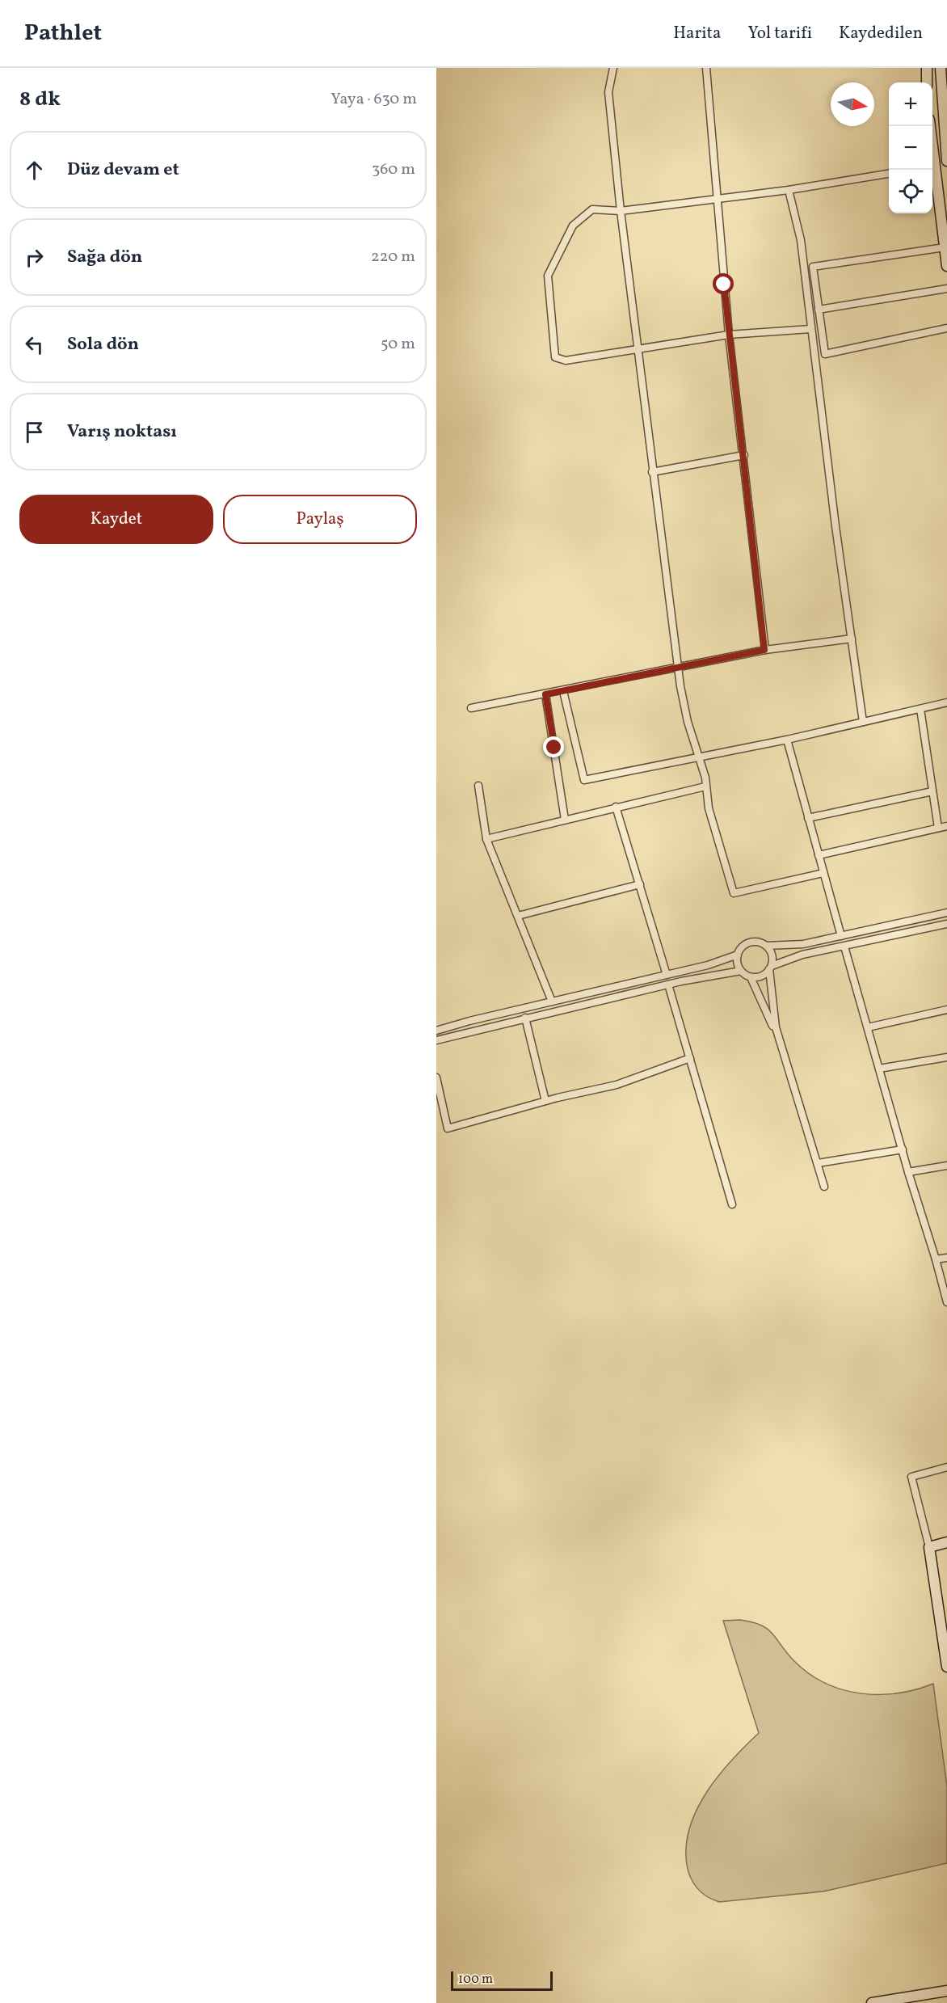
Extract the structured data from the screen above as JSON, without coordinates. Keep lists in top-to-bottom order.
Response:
{
  "scale_bar": "100 m",
  "north": "right",
  "page": {
    "header": "Pathlet",
    "nav": ["Harita", "Yol tarifi", "Kaydedilen"],
    "heading": ["8 dk", "Yaya · 630 m"],
    "map_buttons": ["+", "−"],
    "list": [
      ["Düz devam et", "360 m"],
      ["Sağa dön", "220 m"],
      ["Sola dön", "50 m"],
      "Varış noktası"
    ],
    "buttons": ["Kaydet", "Paylaş"],
    "scale": "100 m"
  }
}
